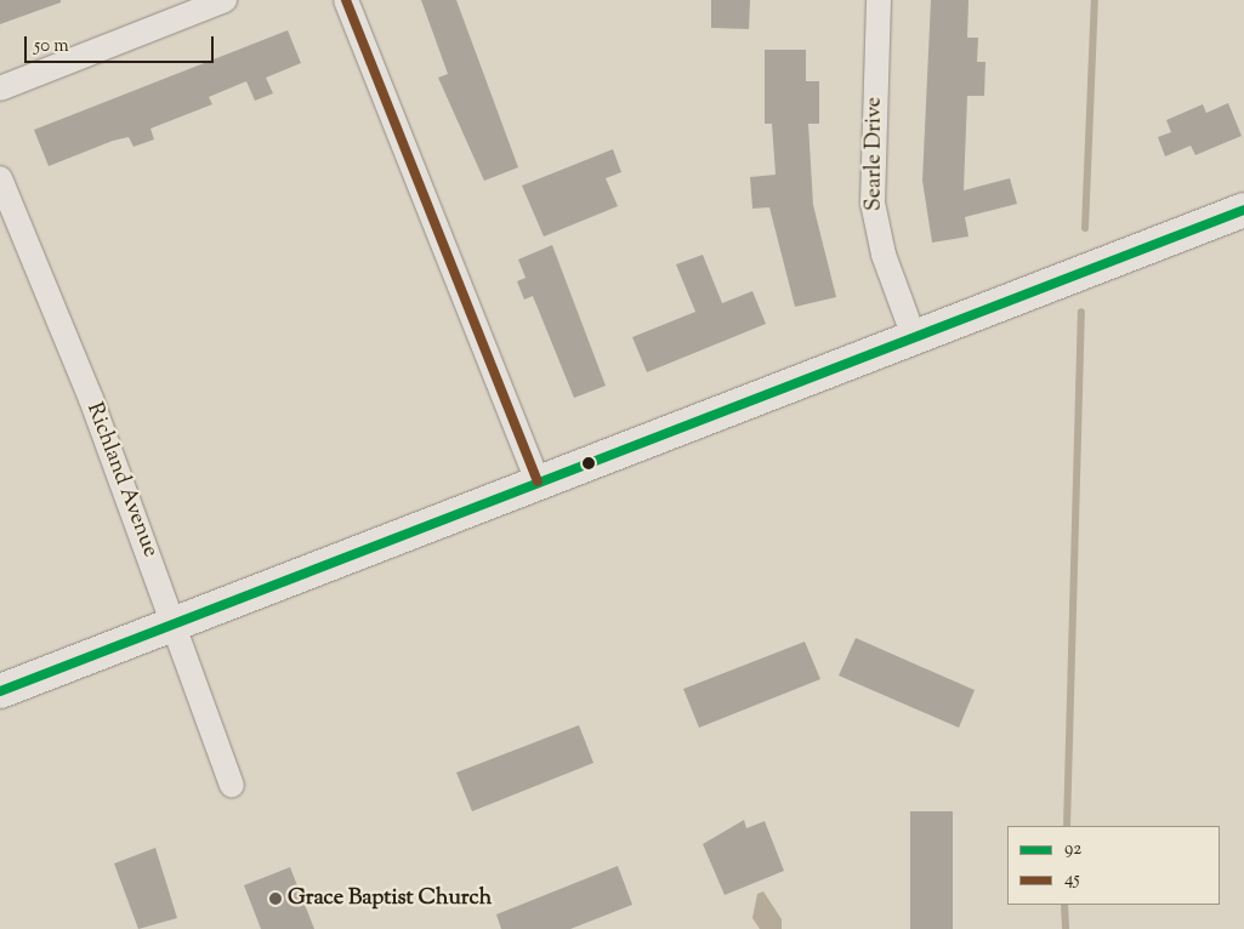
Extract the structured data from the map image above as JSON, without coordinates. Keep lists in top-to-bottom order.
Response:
{
  "streets": {
    "street": ["Searle Drive", "Richland Avenue"]
  },
  "places": ["Grace Baptist Church"],
  "lines": ["transit line 45", "transit line 92"],
  "legend": ["92", "45"],
  "scale_bar": "50 m"
}
